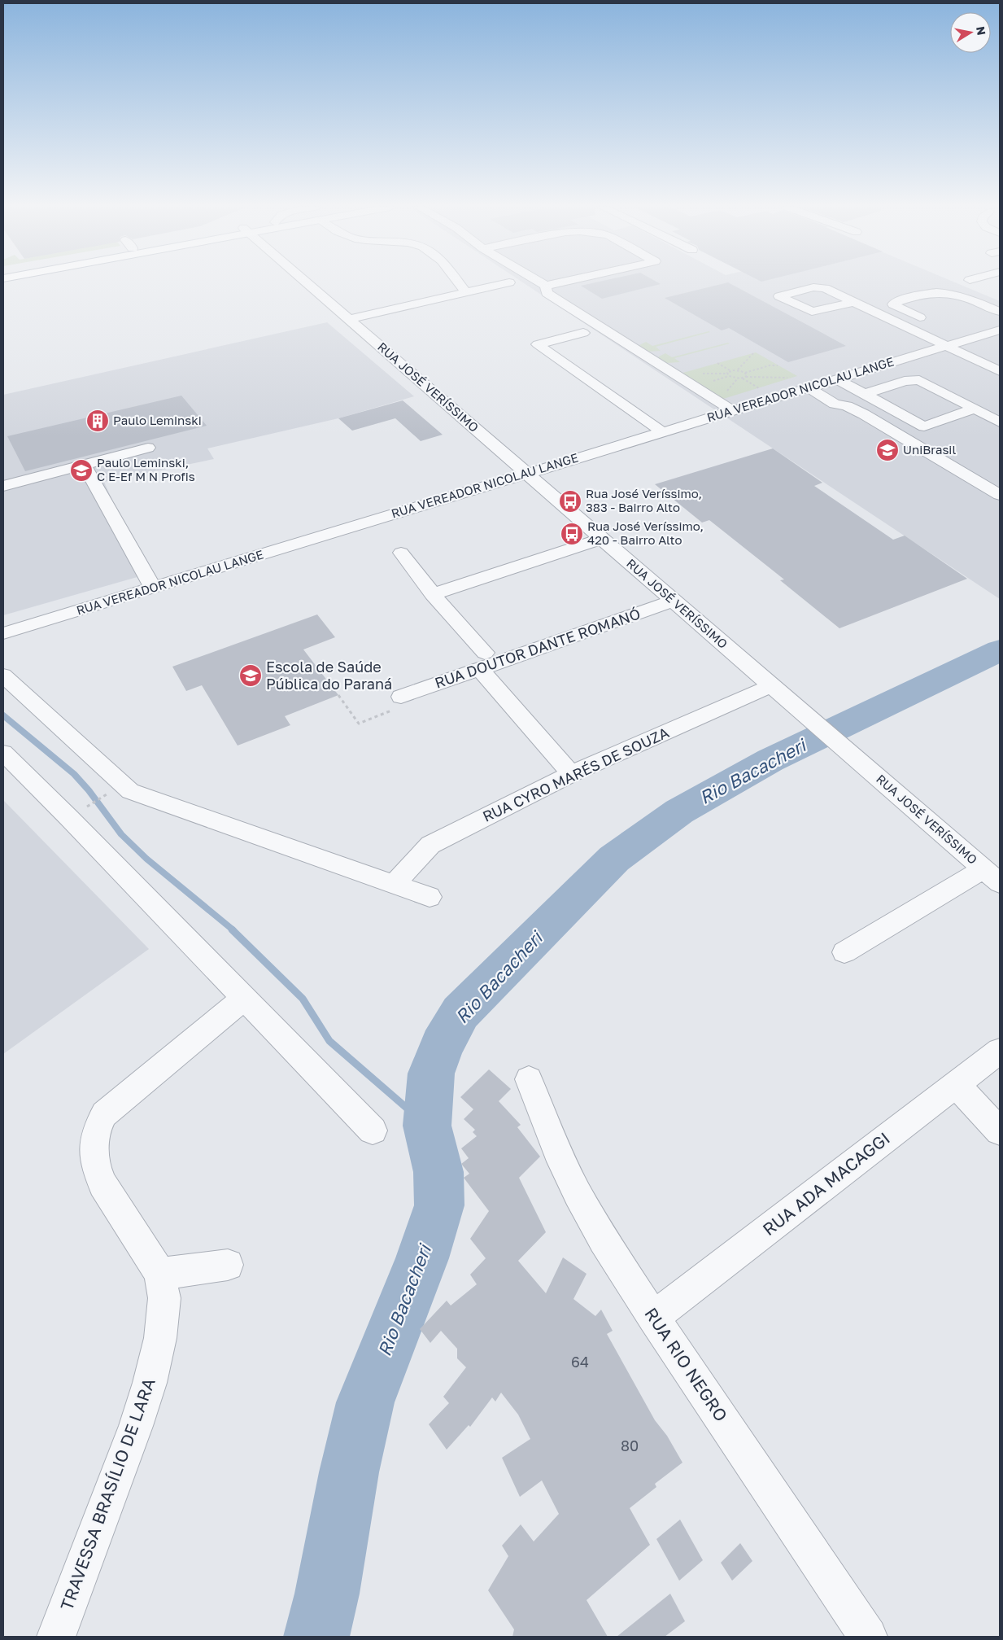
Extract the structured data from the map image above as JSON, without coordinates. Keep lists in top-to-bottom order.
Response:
{
  "streets": {
    "street": [
      "RUA JOSÉ VERÍSSIMO",
      "RUA VEREADOR NICOLAU LANGE",
      "RUA DOUTOR DANTE ROMANÓ",
      "RUA CYRO MARÉS DE SOUZA",
      "RUA ADA MACAGGI",
      "RUA RIO NEGRO",
      "TRAVESSA BRASÍLIO DE LARA"
    ]
  },
  "crossings": [
    ["RUA JOSÉ VERÍSSIMO", "RUA VEREADOR NICOLAU LANGE"],
    ["RUA JOSÉ VERÍSSIMO", "RUA DOUTOR DANTE ROMANÓ"],
    ["RUA JOSÉ VERÍSSIMO", "RUA CYRO MARÉS DE SOUZA"],
    ["RUA ADA MACAGGI", "RUA RIO NEGRO"]
  ],
  "water": ["Rio Bacacheri"],
  "places": {
    "building": ["Paulo Leminski"],
    "school or university": ["UniBrasil", "Paulo Leminski, C E-Ef M N Profis", "Escola de Saúde Pública do Paraná"],
    "bus stop": ["Rua José Veríssimo, 383 - Bairro Alto", "Rua José Veríssimo, 420 - Bairro Alto"]
  },
  "house_numbers": ["64", "80"],
  "north": "right"
}
